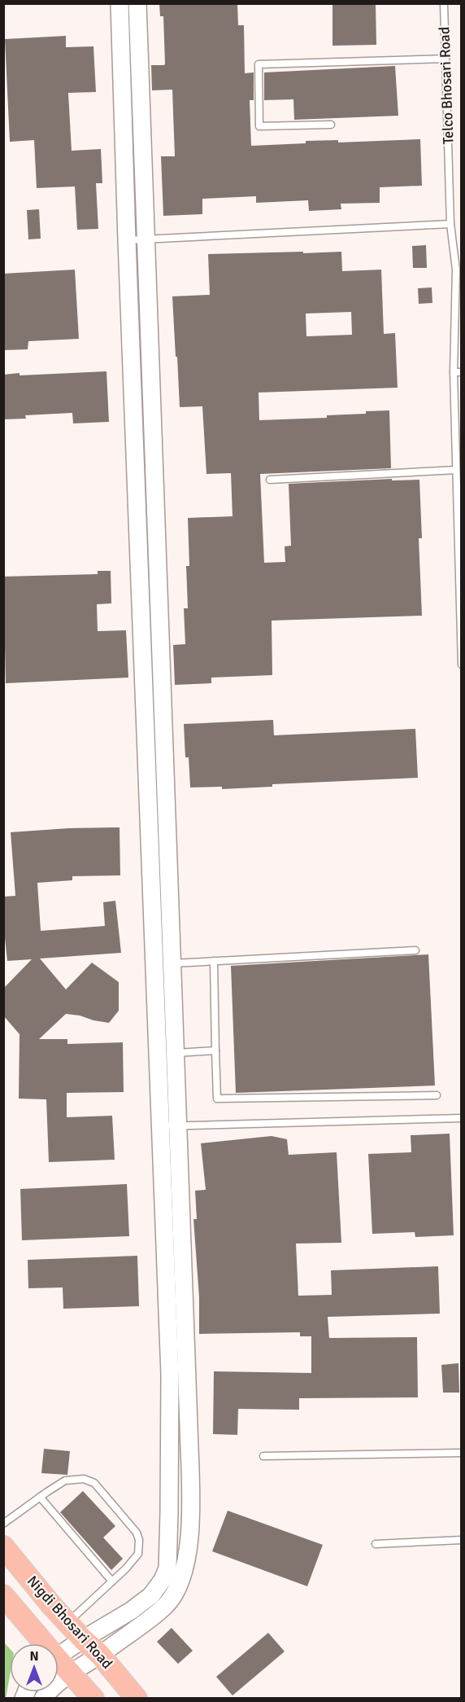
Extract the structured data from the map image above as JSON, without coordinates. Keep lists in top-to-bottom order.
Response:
{
  "streets": {
    "main road": ["Nigdi Bhosari Road"],
    "lane": ["Telco Bhosari Road"]
  },
  "north": "top"
}
